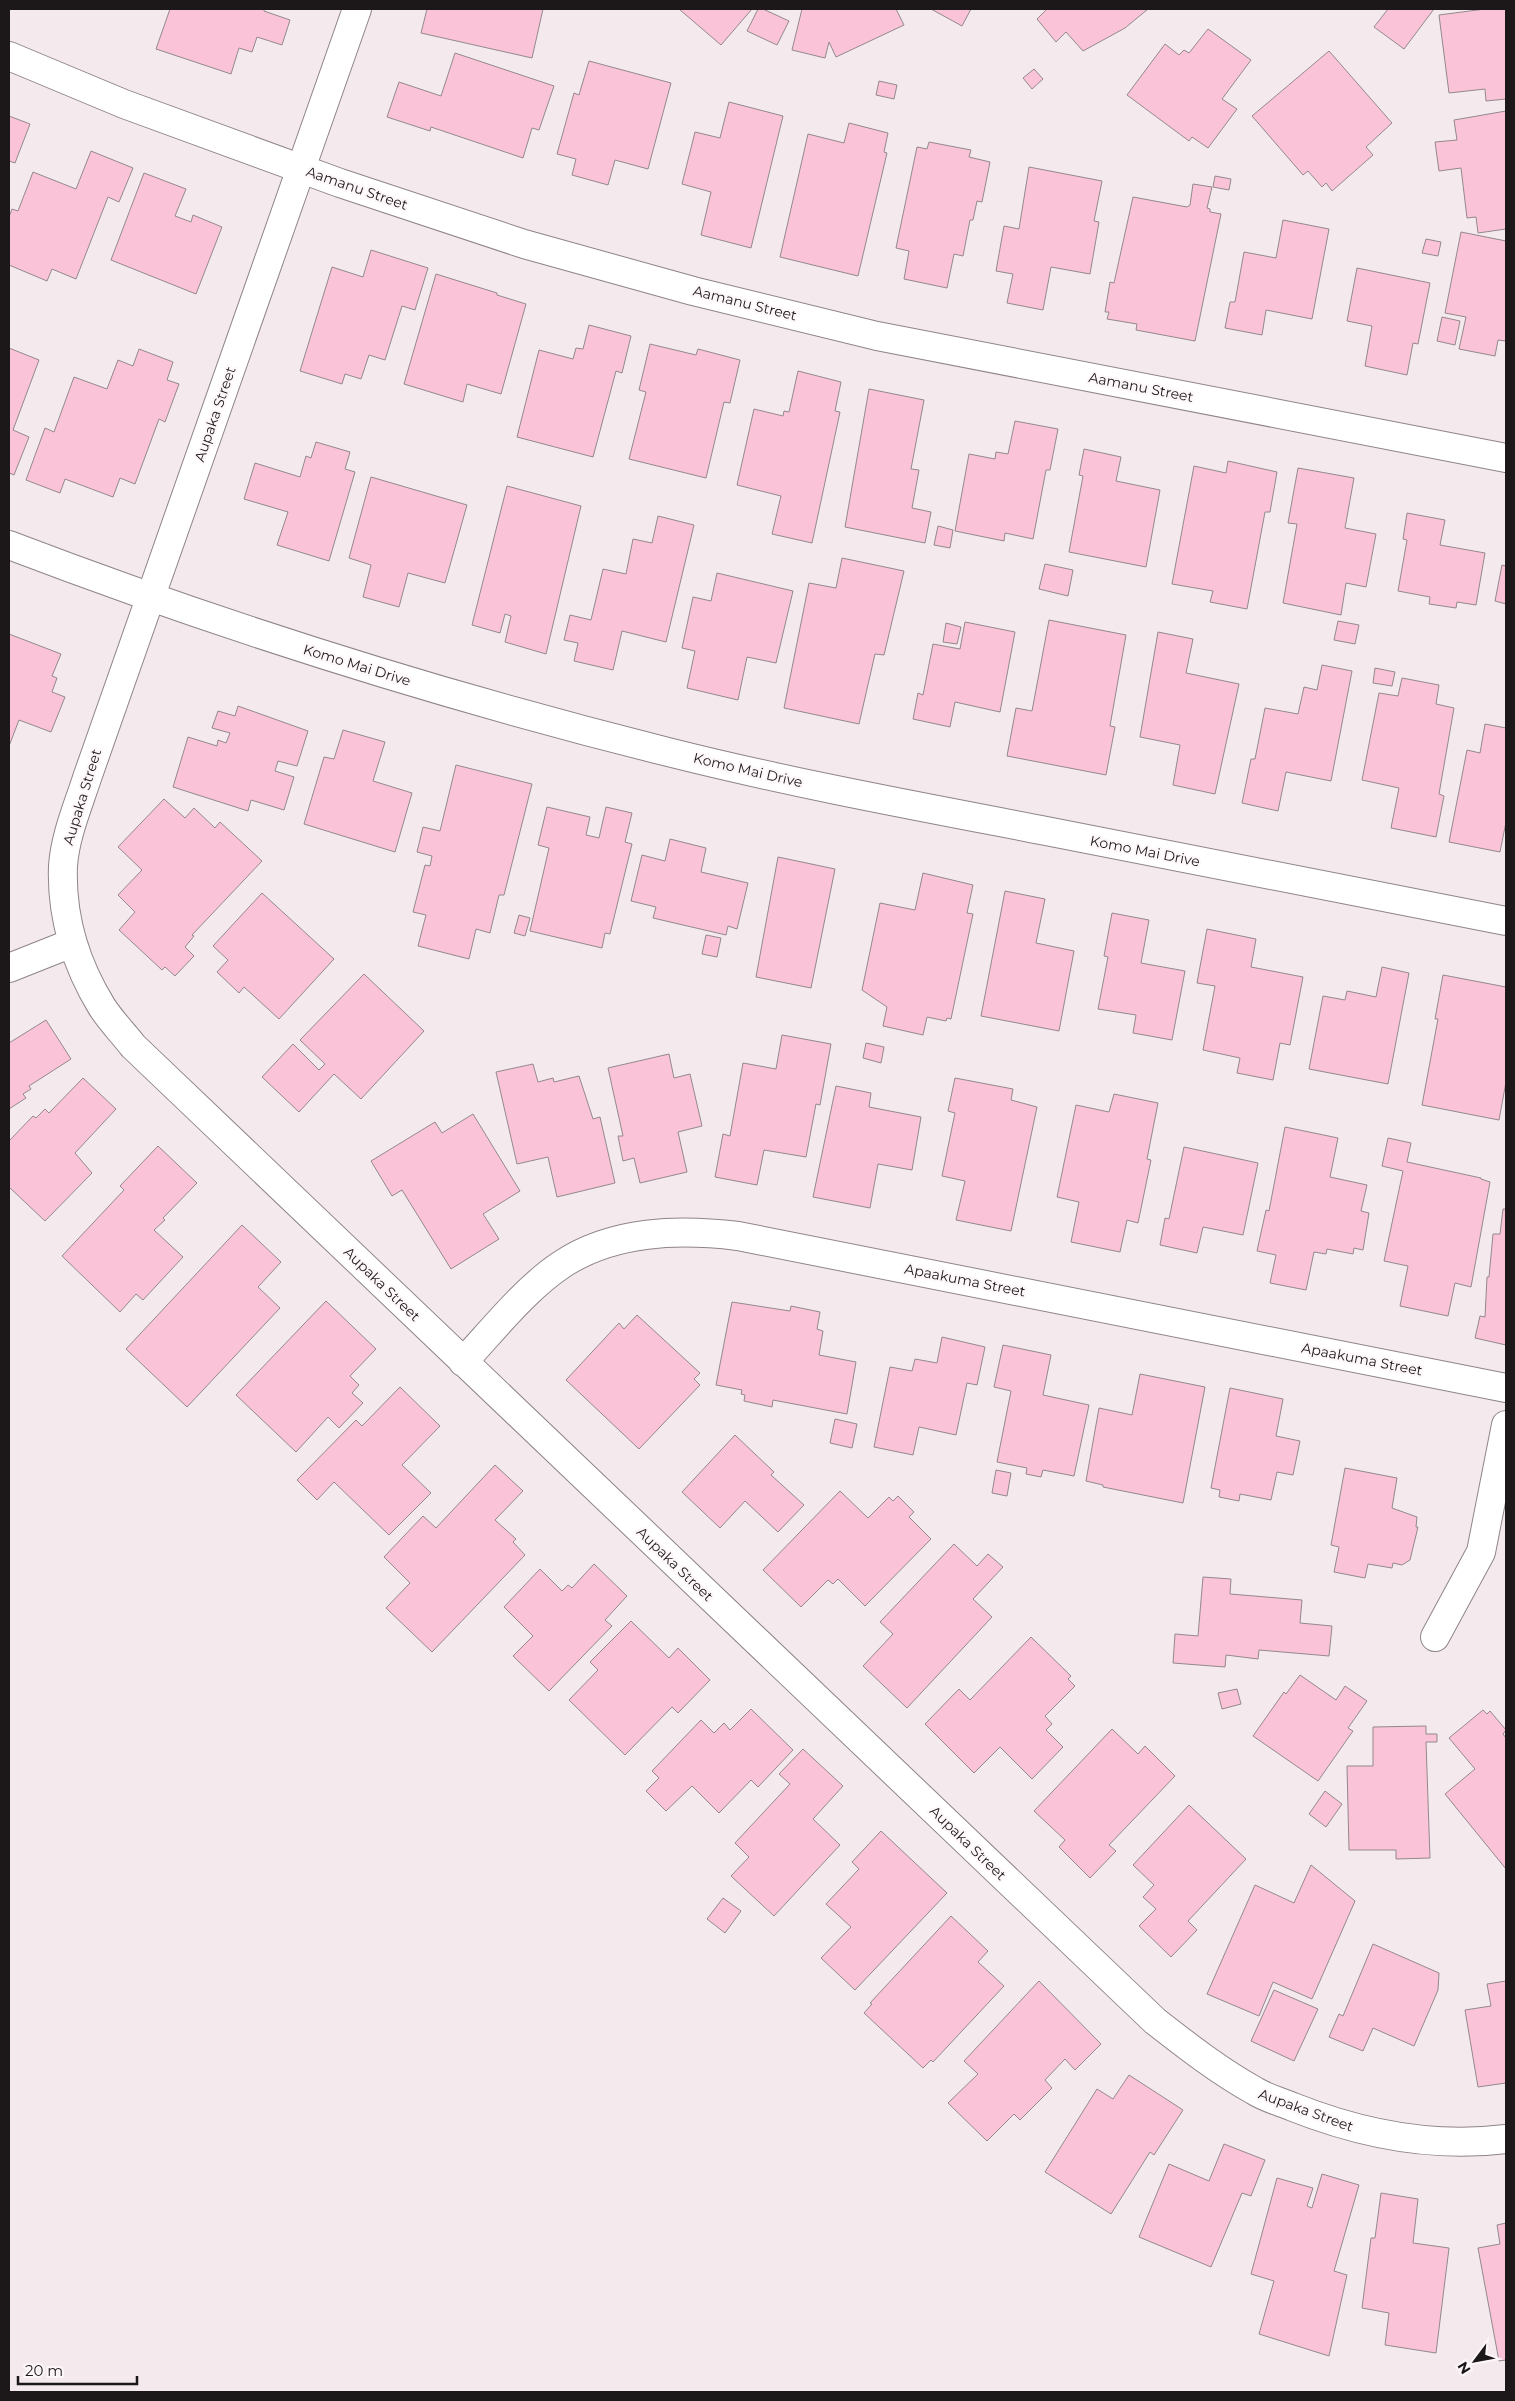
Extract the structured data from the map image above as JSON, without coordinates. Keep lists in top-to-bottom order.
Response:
{
  "streets": {
    "street": [
      "Aamanu Street",
      "Aupaka Street",
      "Komo Mai Drive",
      "Apaakuma Street"
    ]
  },
  "crossings": [
    ["Aamanu Street", "Aupaka Street"],
    ["Aupaka Street", "Komo Mai Drive"],
    ["Aupaka Street", "Apaakuma Street"]
  ],
  "scale_bar": "20 m",
  "north": "bottom left"
}
